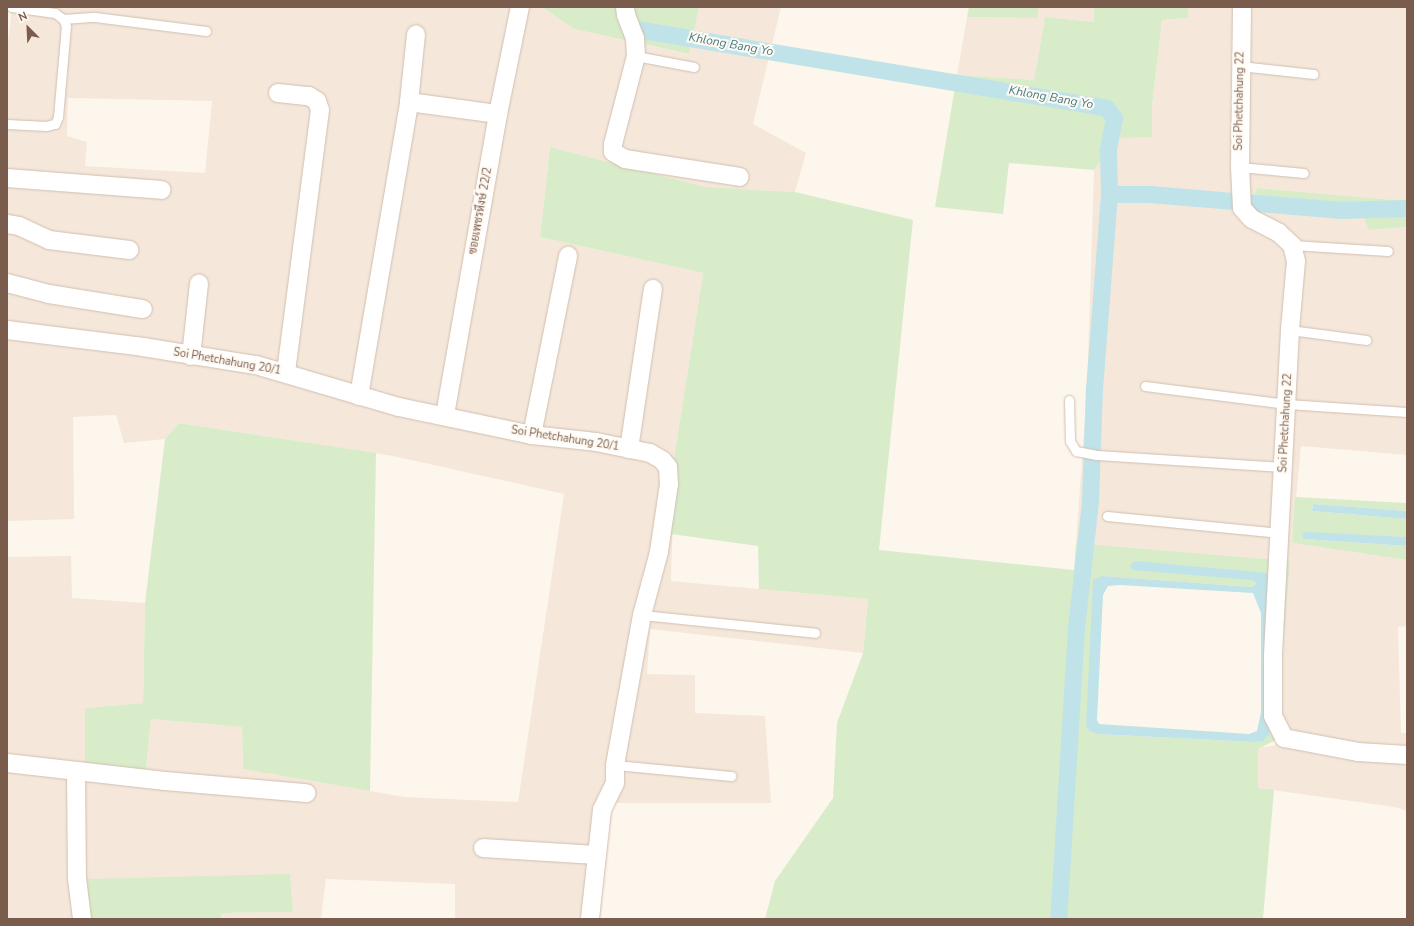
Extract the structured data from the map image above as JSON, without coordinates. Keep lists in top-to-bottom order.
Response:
{
  "streets": {
    "street": ["Soi Phetchahung 22", "ซอยเพชรหึงษ์ 22/2", "Soi Phetchahung 20/1"]
  },
  "crossings": [
    ["ซอยเพชรหึงษ์ 22/2", "Soi Phetchahung 20/1"]
  ],
  "water": ["Khlong Bang Yo"],
  "north": "top left"
}
